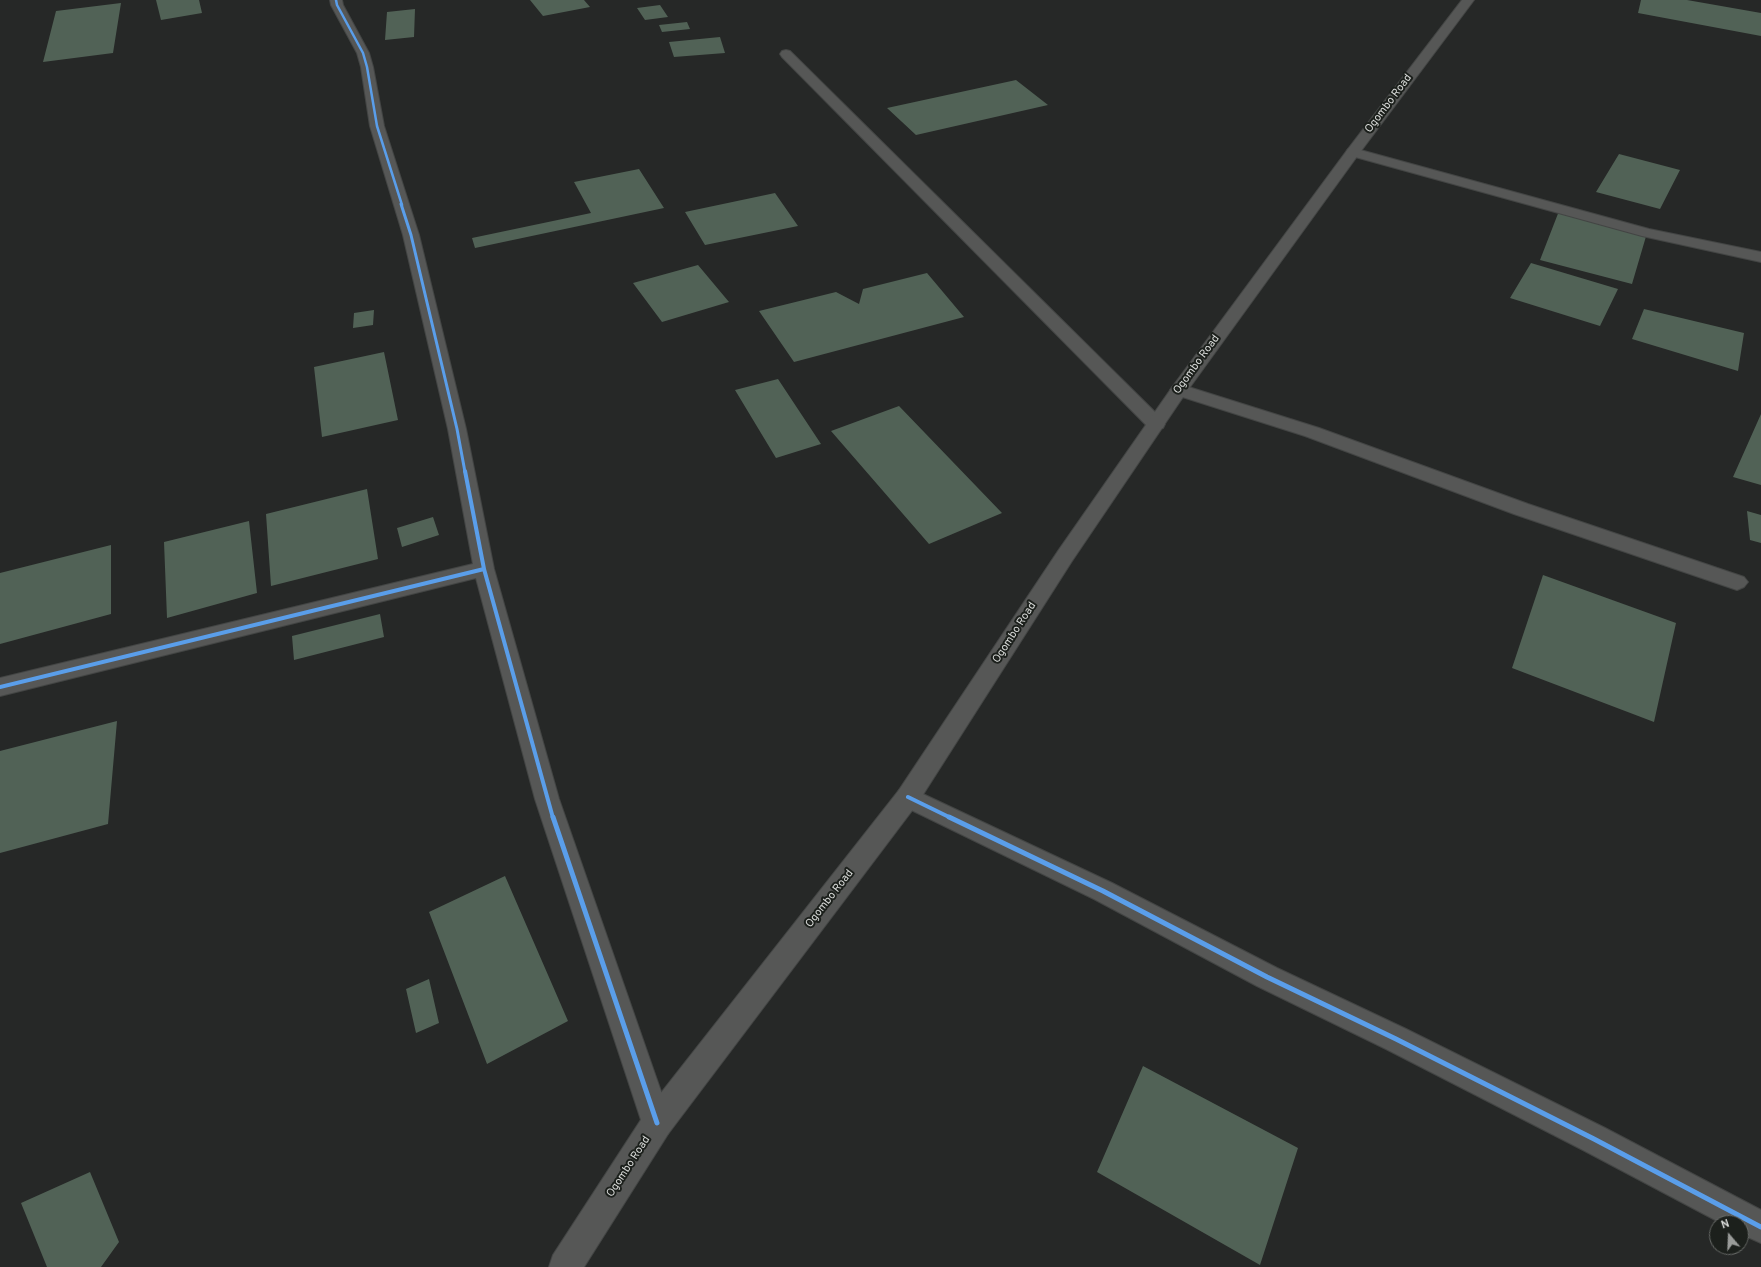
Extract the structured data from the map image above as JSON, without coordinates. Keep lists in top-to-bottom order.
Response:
{
  "streets": {
    "street": ["Ogombo Road"]
  },
  "north": "top"
}
